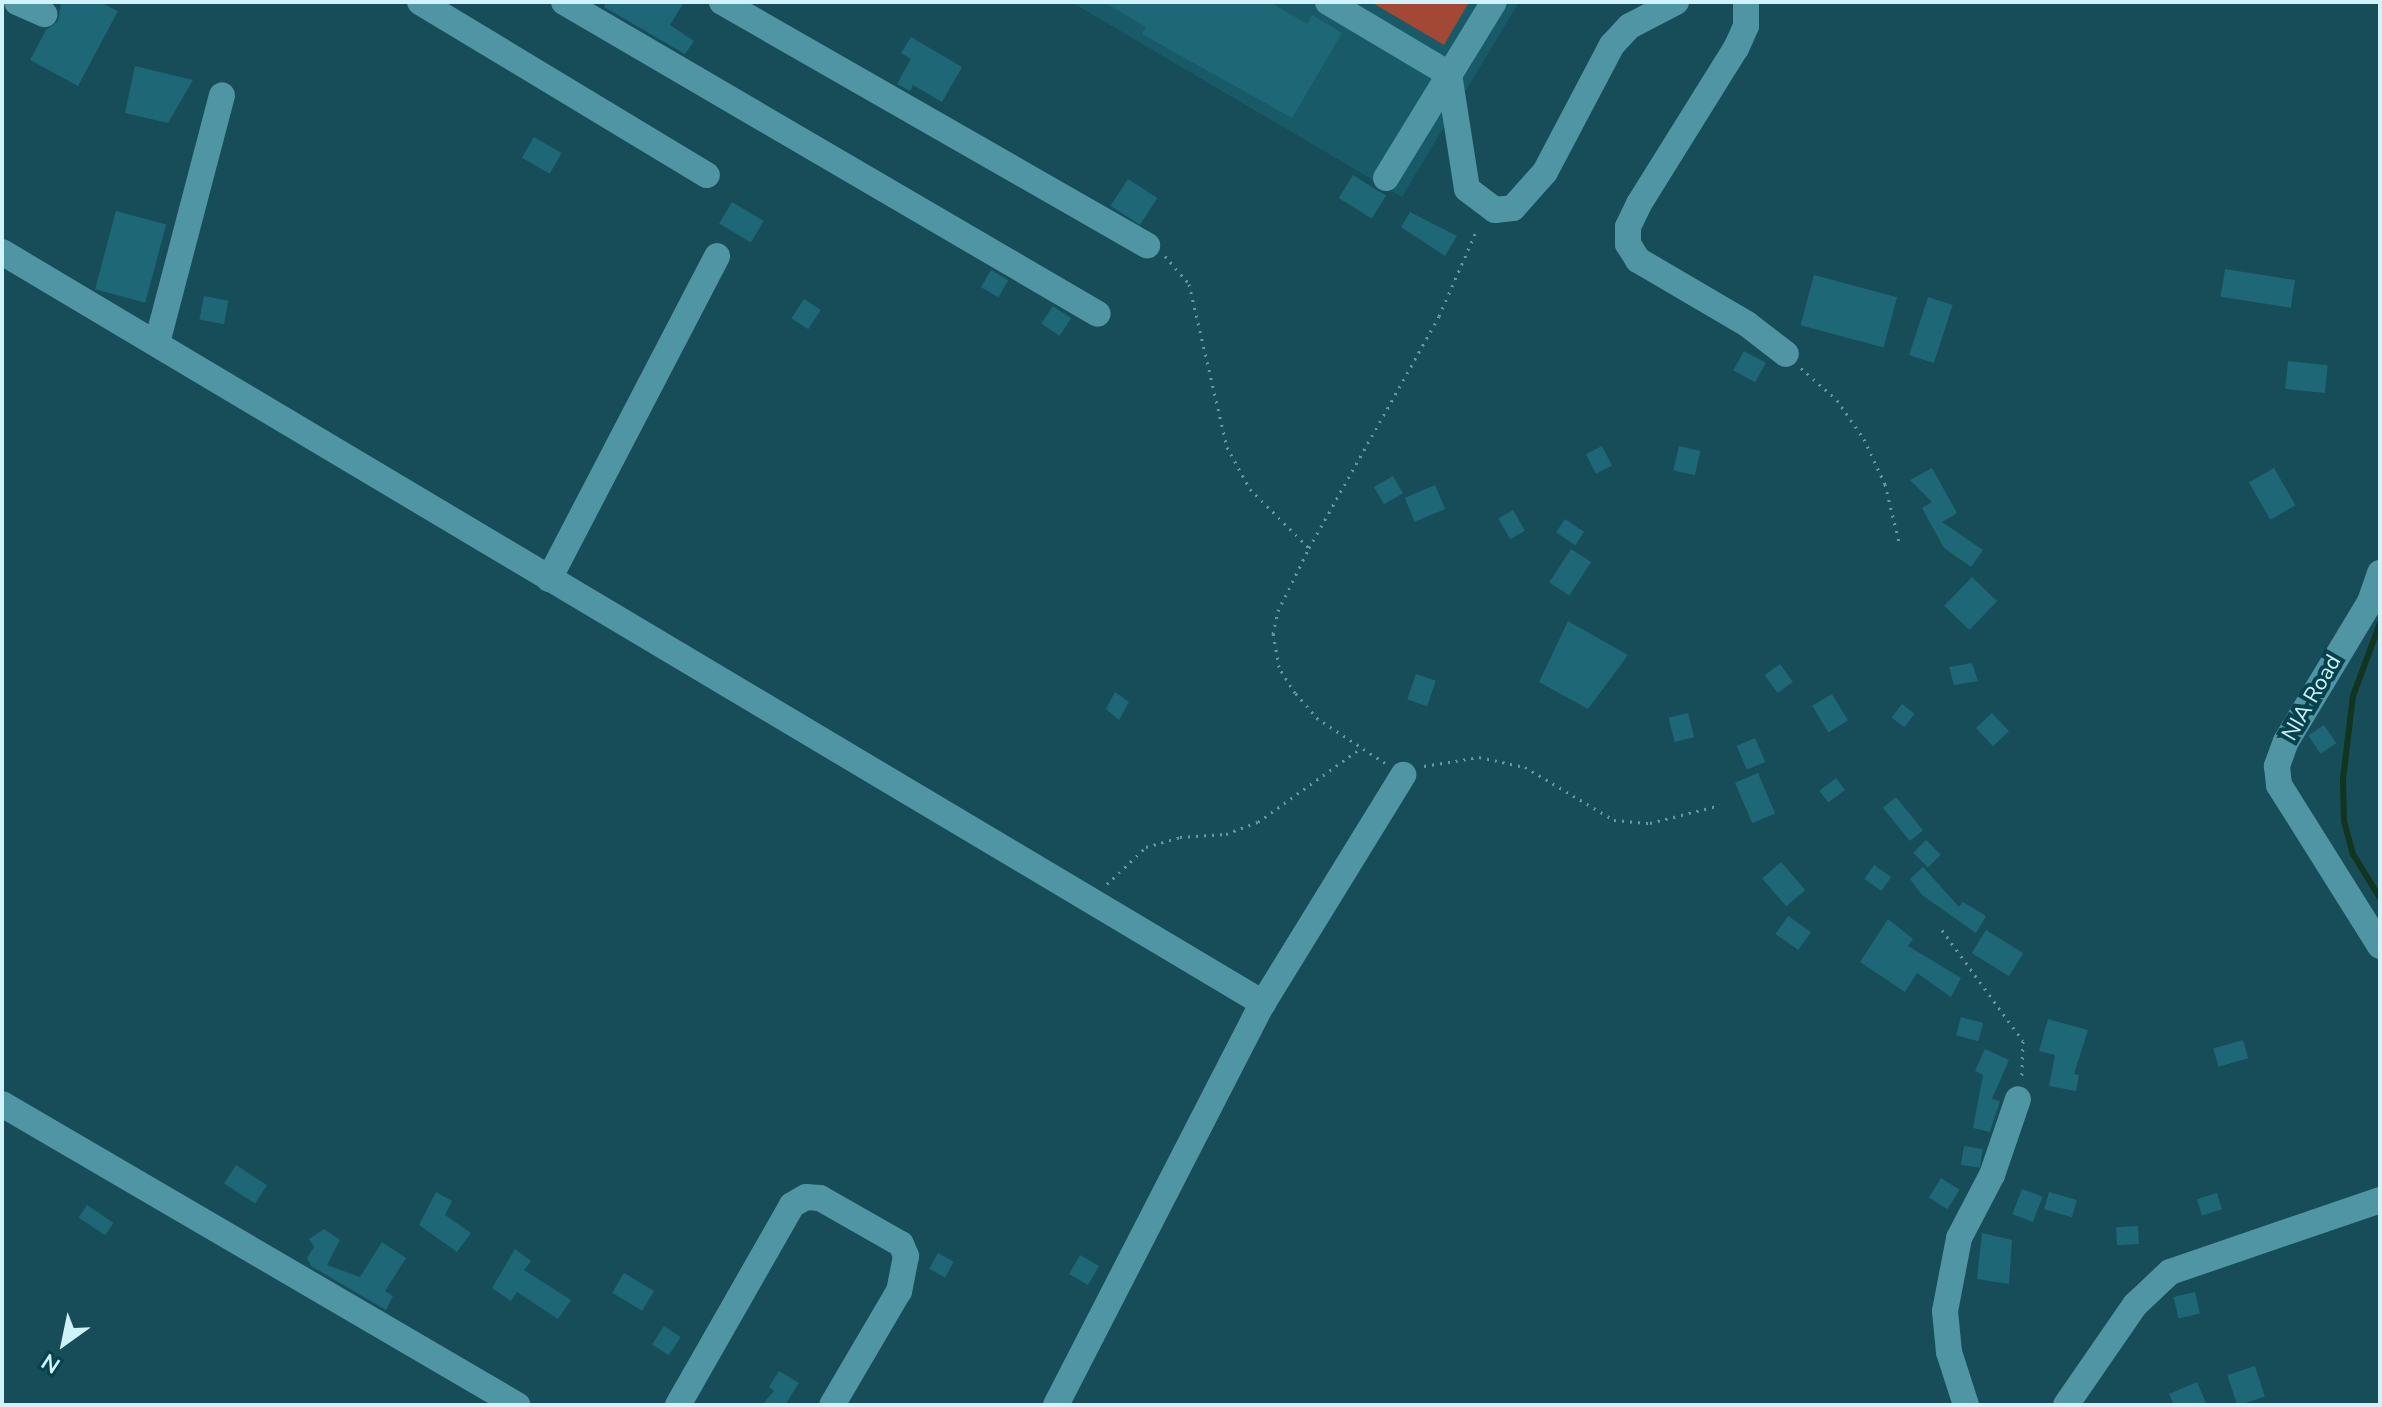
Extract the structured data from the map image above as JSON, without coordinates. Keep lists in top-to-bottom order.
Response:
{
  "streets": {
    "street": ["NIA Road"]
  },
  "north": "bottom left"
}
